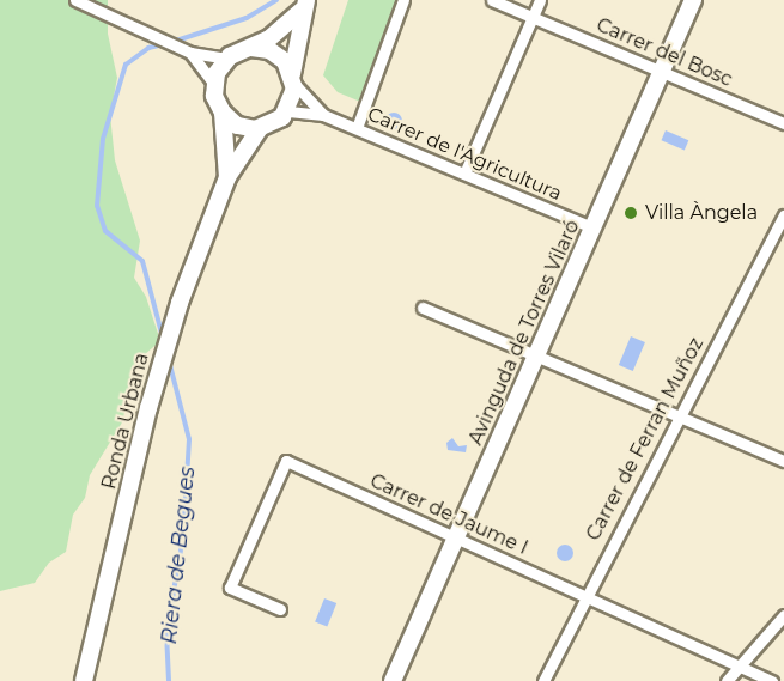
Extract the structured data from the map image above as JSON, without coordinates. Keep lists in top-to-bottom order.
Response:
{
  "streets": {
    "main road": ["Avinguda de Torres Vilaró", "Ronda Urbana"],
    "street": [
      "Carrer del Bosc",
      "Carrer de l'Agricultura",
      "Carrer de Ferran Muñoz",
      "Carrer de Jaume I"
    ]
  },
  "crossings": [
    ["Carrer del Bosc", "Avinguda de Torres Vilaró"],
    ["Carrer de l'Agricultura", "Avinguda de Torres Vilaró"],
    ["Carrer de l'Agricultura", "Ronda Urbana"],
    ["Avinguda de Torres Vilaró", "Carrer de Jaume I"],
    ["Carrer de Ferran Muñoz", "Carrer de Jaume I"]
  ],
  "water": ["Riera de Begues"],
  "places": ["Villa Àngela"]
}
